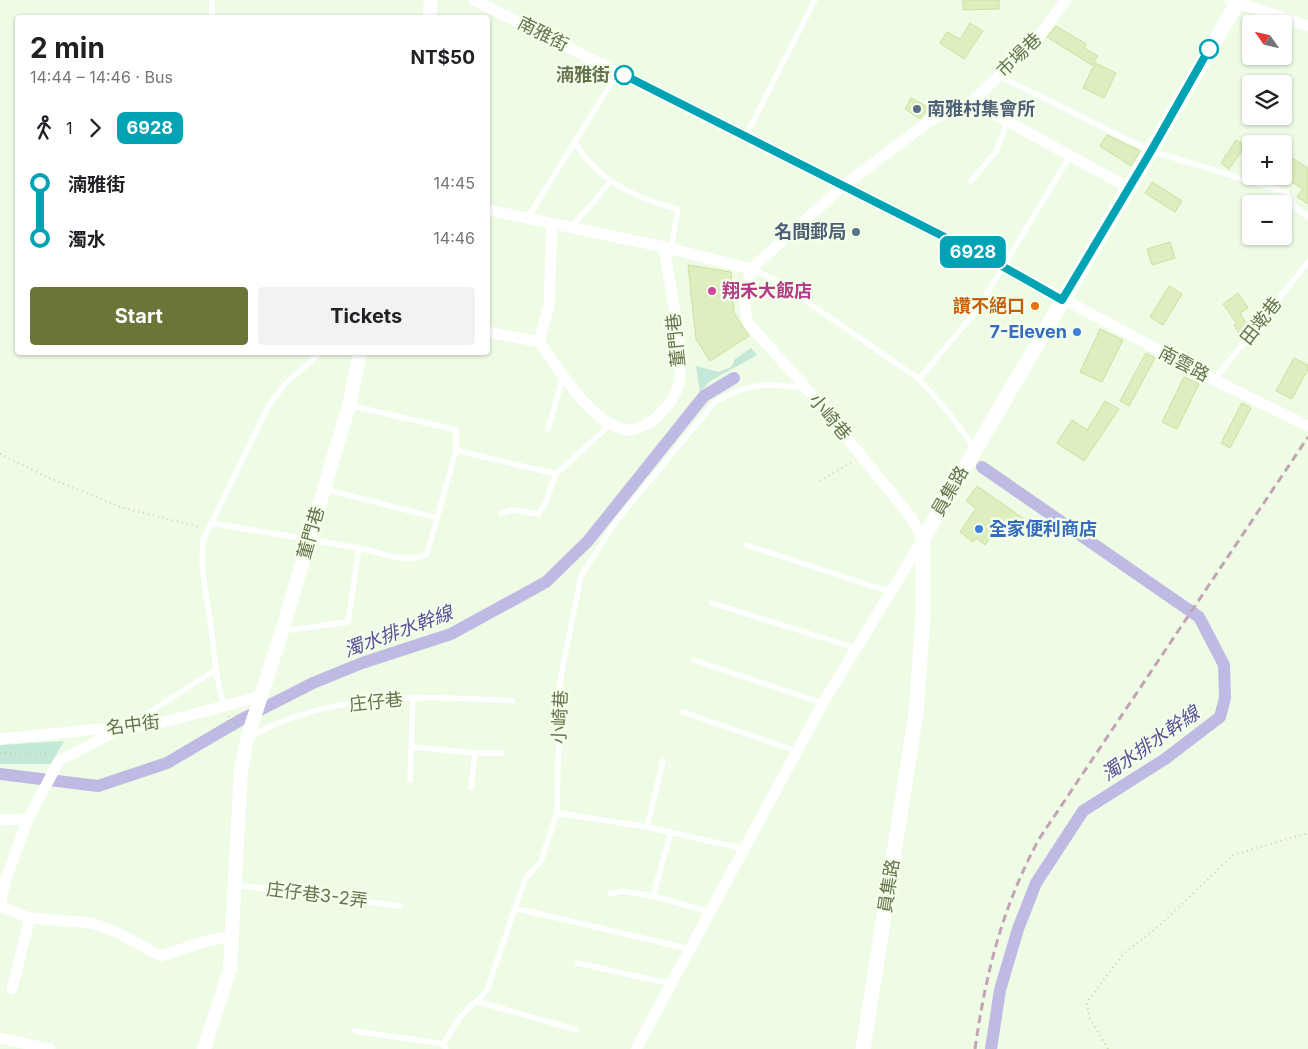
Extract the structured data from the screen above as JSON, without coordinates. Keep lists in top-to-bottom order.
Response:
{
  "streets": {
    "main road": ["員集路"],
    "street": [
      "南雅街",
      "市場巷",
      "董門巷",
      "南雲路",
      "小崎巷",
      "名中街"
    ],
    "lane": ["田墘巷", "庄仔巷", "庄仔巷3-2弄"]
  },
  "crossings": [
    ["南雅街", "市場巷"],
    ["南雅街", "南雲路"],
    ["南雅街", "員集路"],
    ["田墘巷", "南雲路"],
    ["董門巷", "庄仔巷"],
    ["董門巷", "名中街"],
    ["南雲路", "員集路"],
    ["小崎巷", "員集路"]
  ],
  "water": ["濁水排水幹線"],
  "places": [
    "湳雅街",
    "南雅村集會所",
    "名間郵局",
    "翔禾大飯店",
    "讚不絕口",
    "7-Eleven",
    "全家便利商店"
  ],
  "lines": ["bus line 6928"],
  "north": "top left",
  "page": {
    "on_map": "6928",
    "map_buttons": ["+", "−"],
    "heading": ["2 min", "14:44 – 14:46 · Bus", "NT$50"],
    "legs": ["1", "6928"],
    "list": [
      {
        "name": "湳雅街",
        "value": "14:45"
      },
      {
        "name": "濁水",
        "value": "14:46"
      }
    ],
    "buttons": ["Start", "Tickets"]
  }
}
